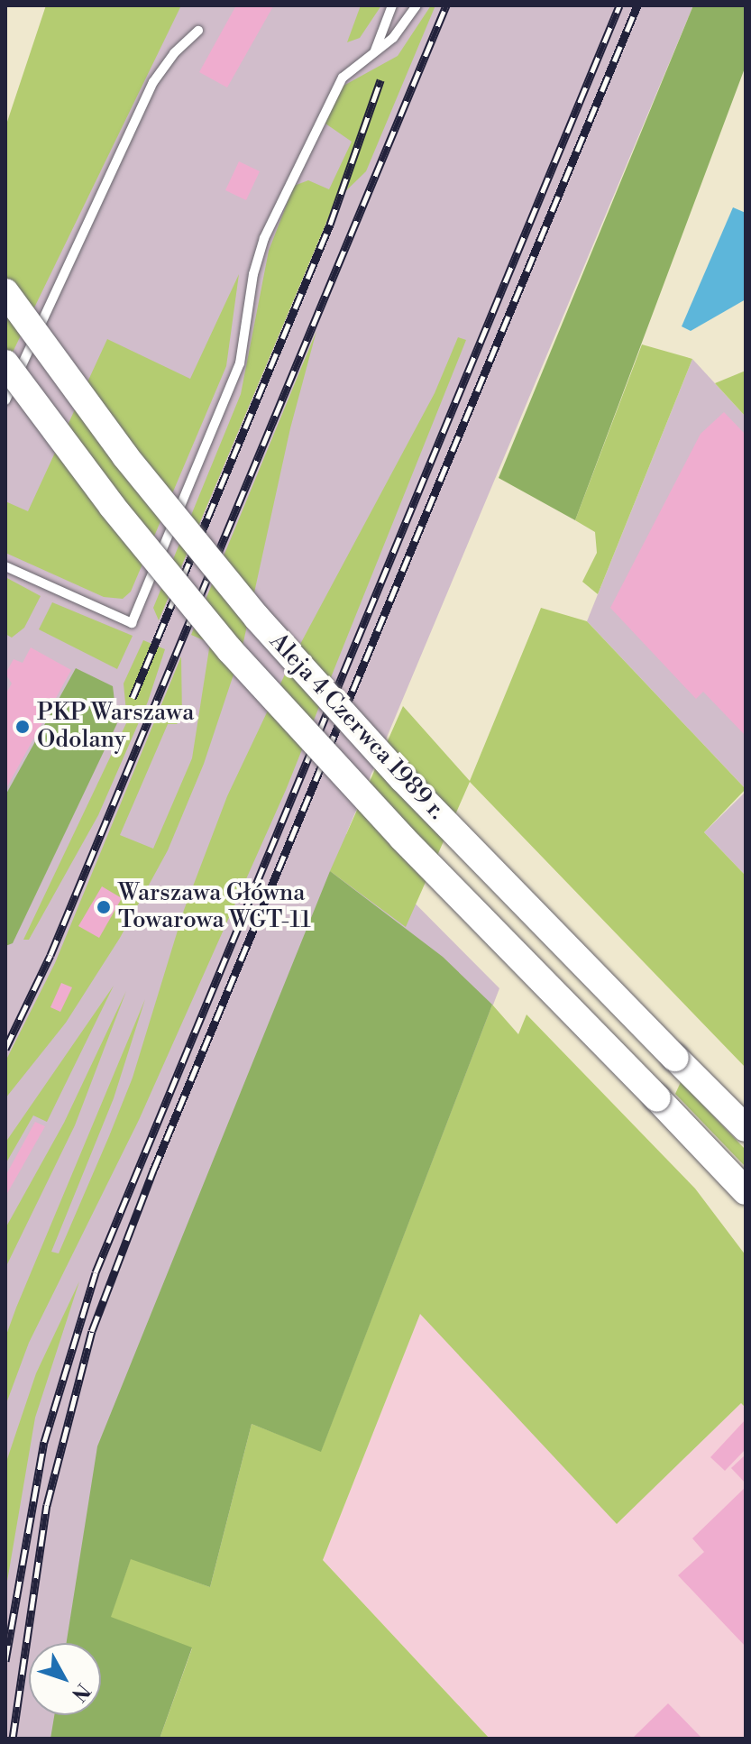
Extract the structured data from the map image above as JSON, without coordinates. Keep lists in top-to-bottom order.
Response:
{
  "streets": {
    "main road": ["Aleja 4 Czerwca 1989 r."]
  },
  "places": ["PKP Warszawa Odolany", "Warszawa Główna Towarowa WGT-11"],
  "north": "bottom right"
}
